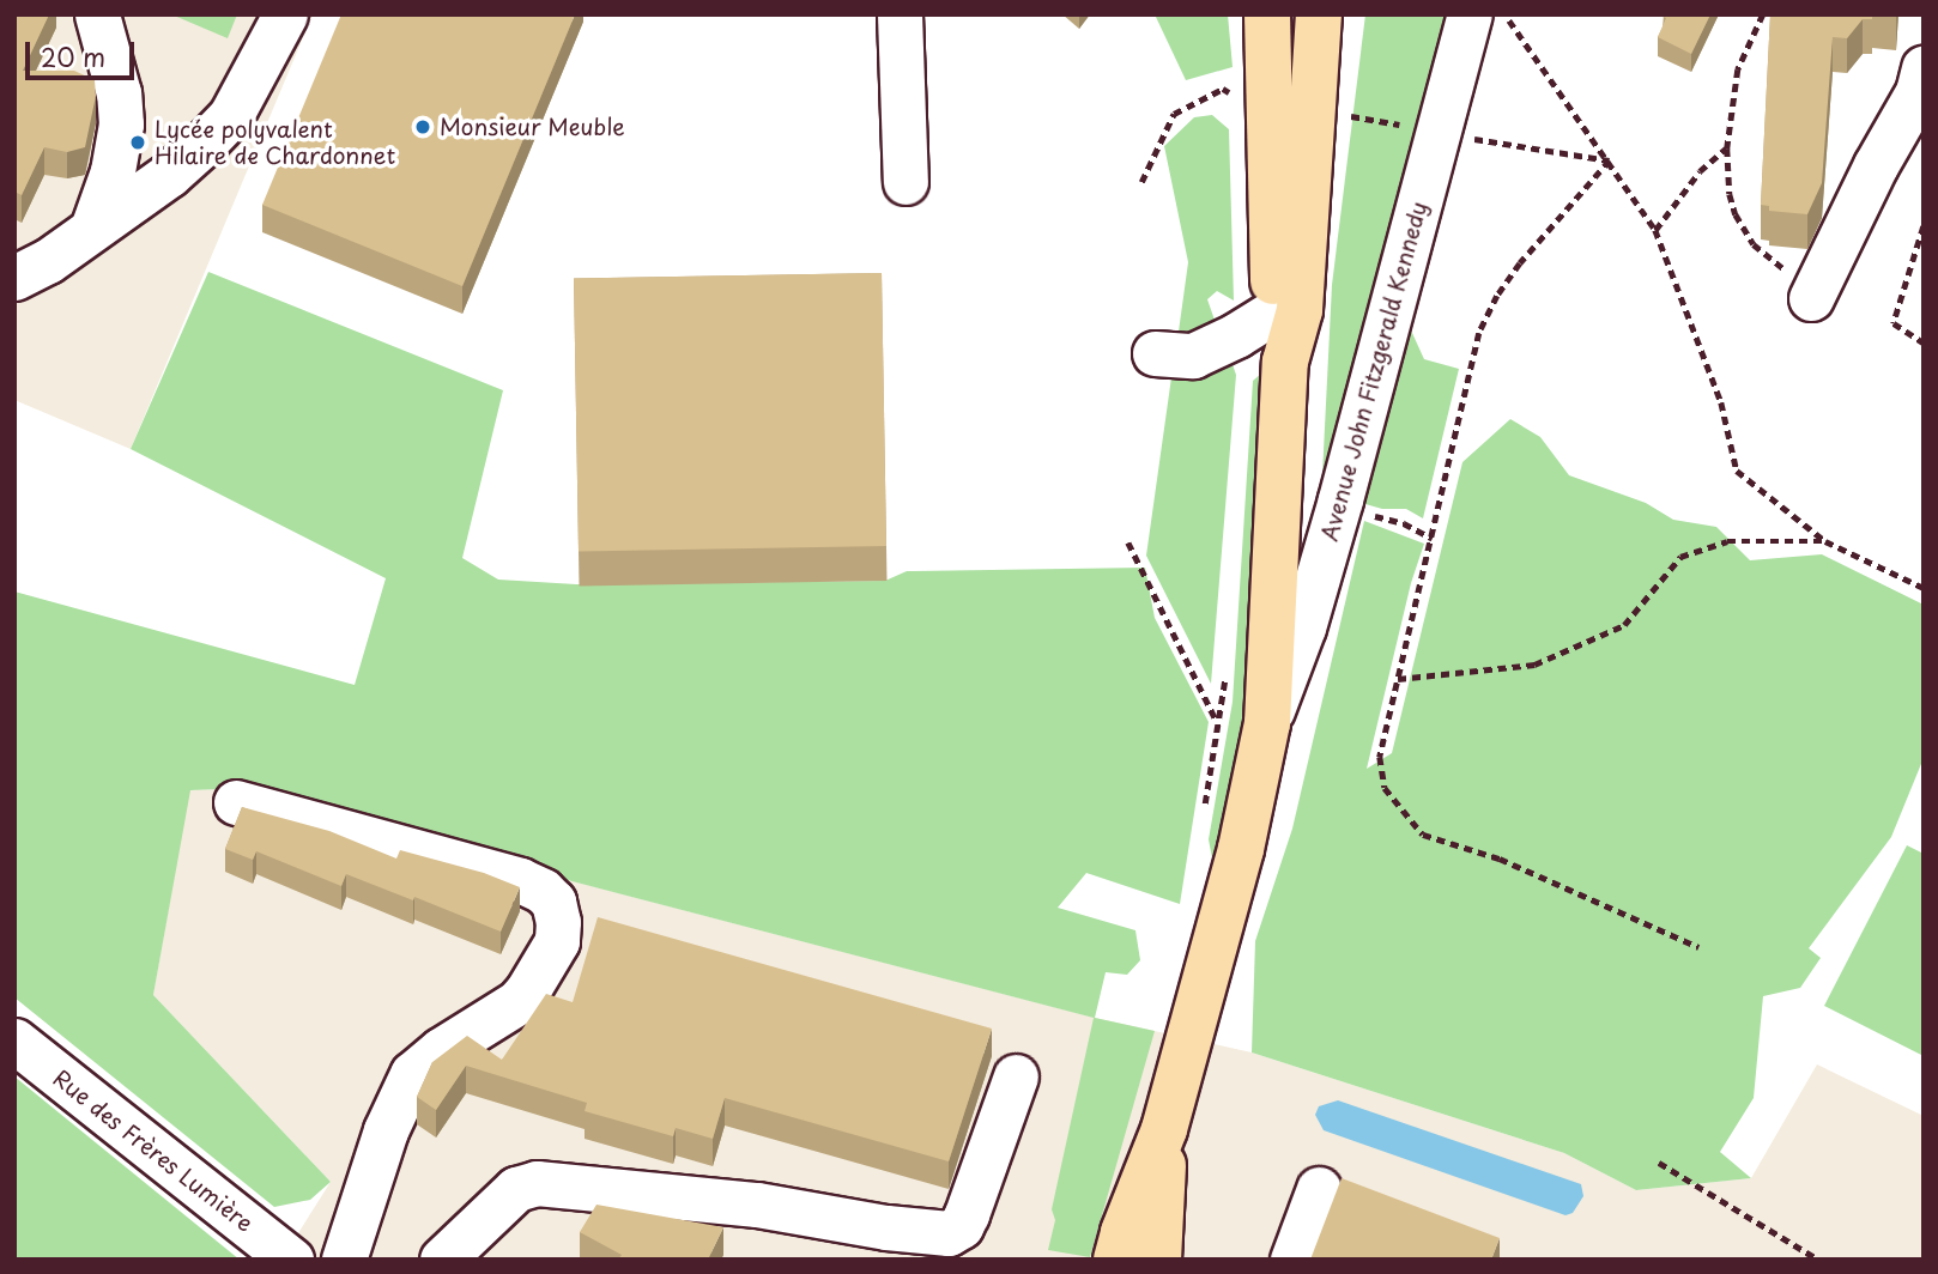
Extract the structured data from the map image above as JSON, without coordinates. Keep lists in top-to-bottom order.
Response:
{
  "streets": {
    "main road": ["Avenue John Fitzgerald Kennedy"],
    "street": ["Rue des Frères Lumière"]
  },
  "places": ["Monsieur Meuble", "Lycée polyvalent Hilaire de Chardonnet"],
  "scale_bar": "20 m"
}
